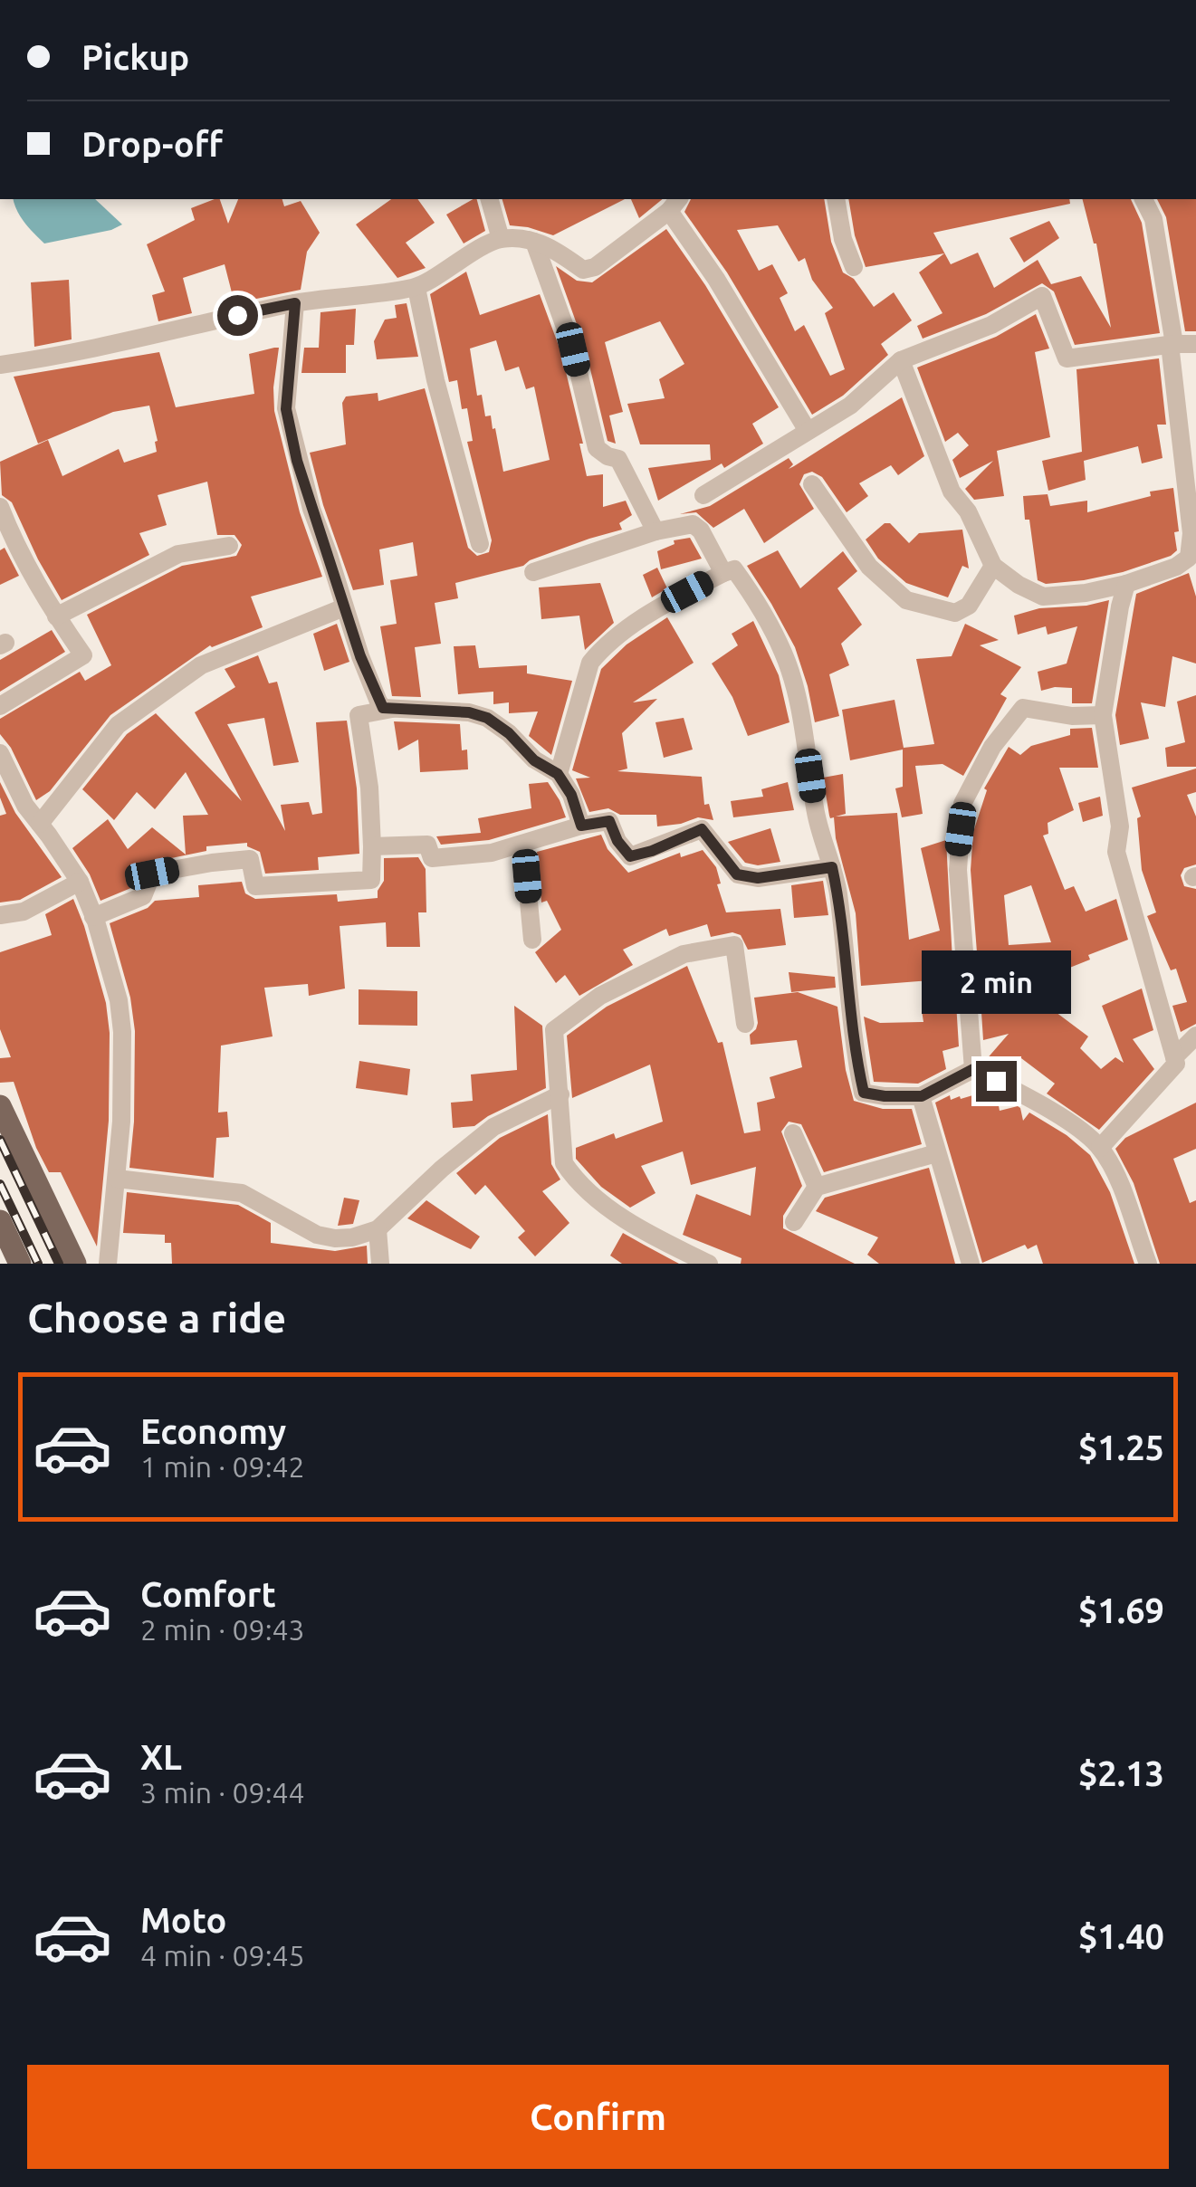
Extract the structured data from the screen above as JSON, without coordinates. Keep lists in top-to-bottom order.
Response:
{
  "page": {
    "banner": ["Pickup", "Drop-off"],
    "bubble": "2 min",
    "heading": "Choose a ride",
    "list": [
      {
        "name": "Economy",
        "note": "1 min · 09:42",
        "value": "$1.25"
      },
      {
        "name": "Comfort",
        "note": "2 min · 09:43",
        "value": "$1.69"
      },
      {
        "name": "XL",
        "note": "3 min · 09:44",
        "value": "$2.13"
      },
      {
        "name": "Moto",
        "note": "4 min · 09:45",
        "value": "$1.40"
      }
    ],
    "buttons": "Confirm"
  }
}
